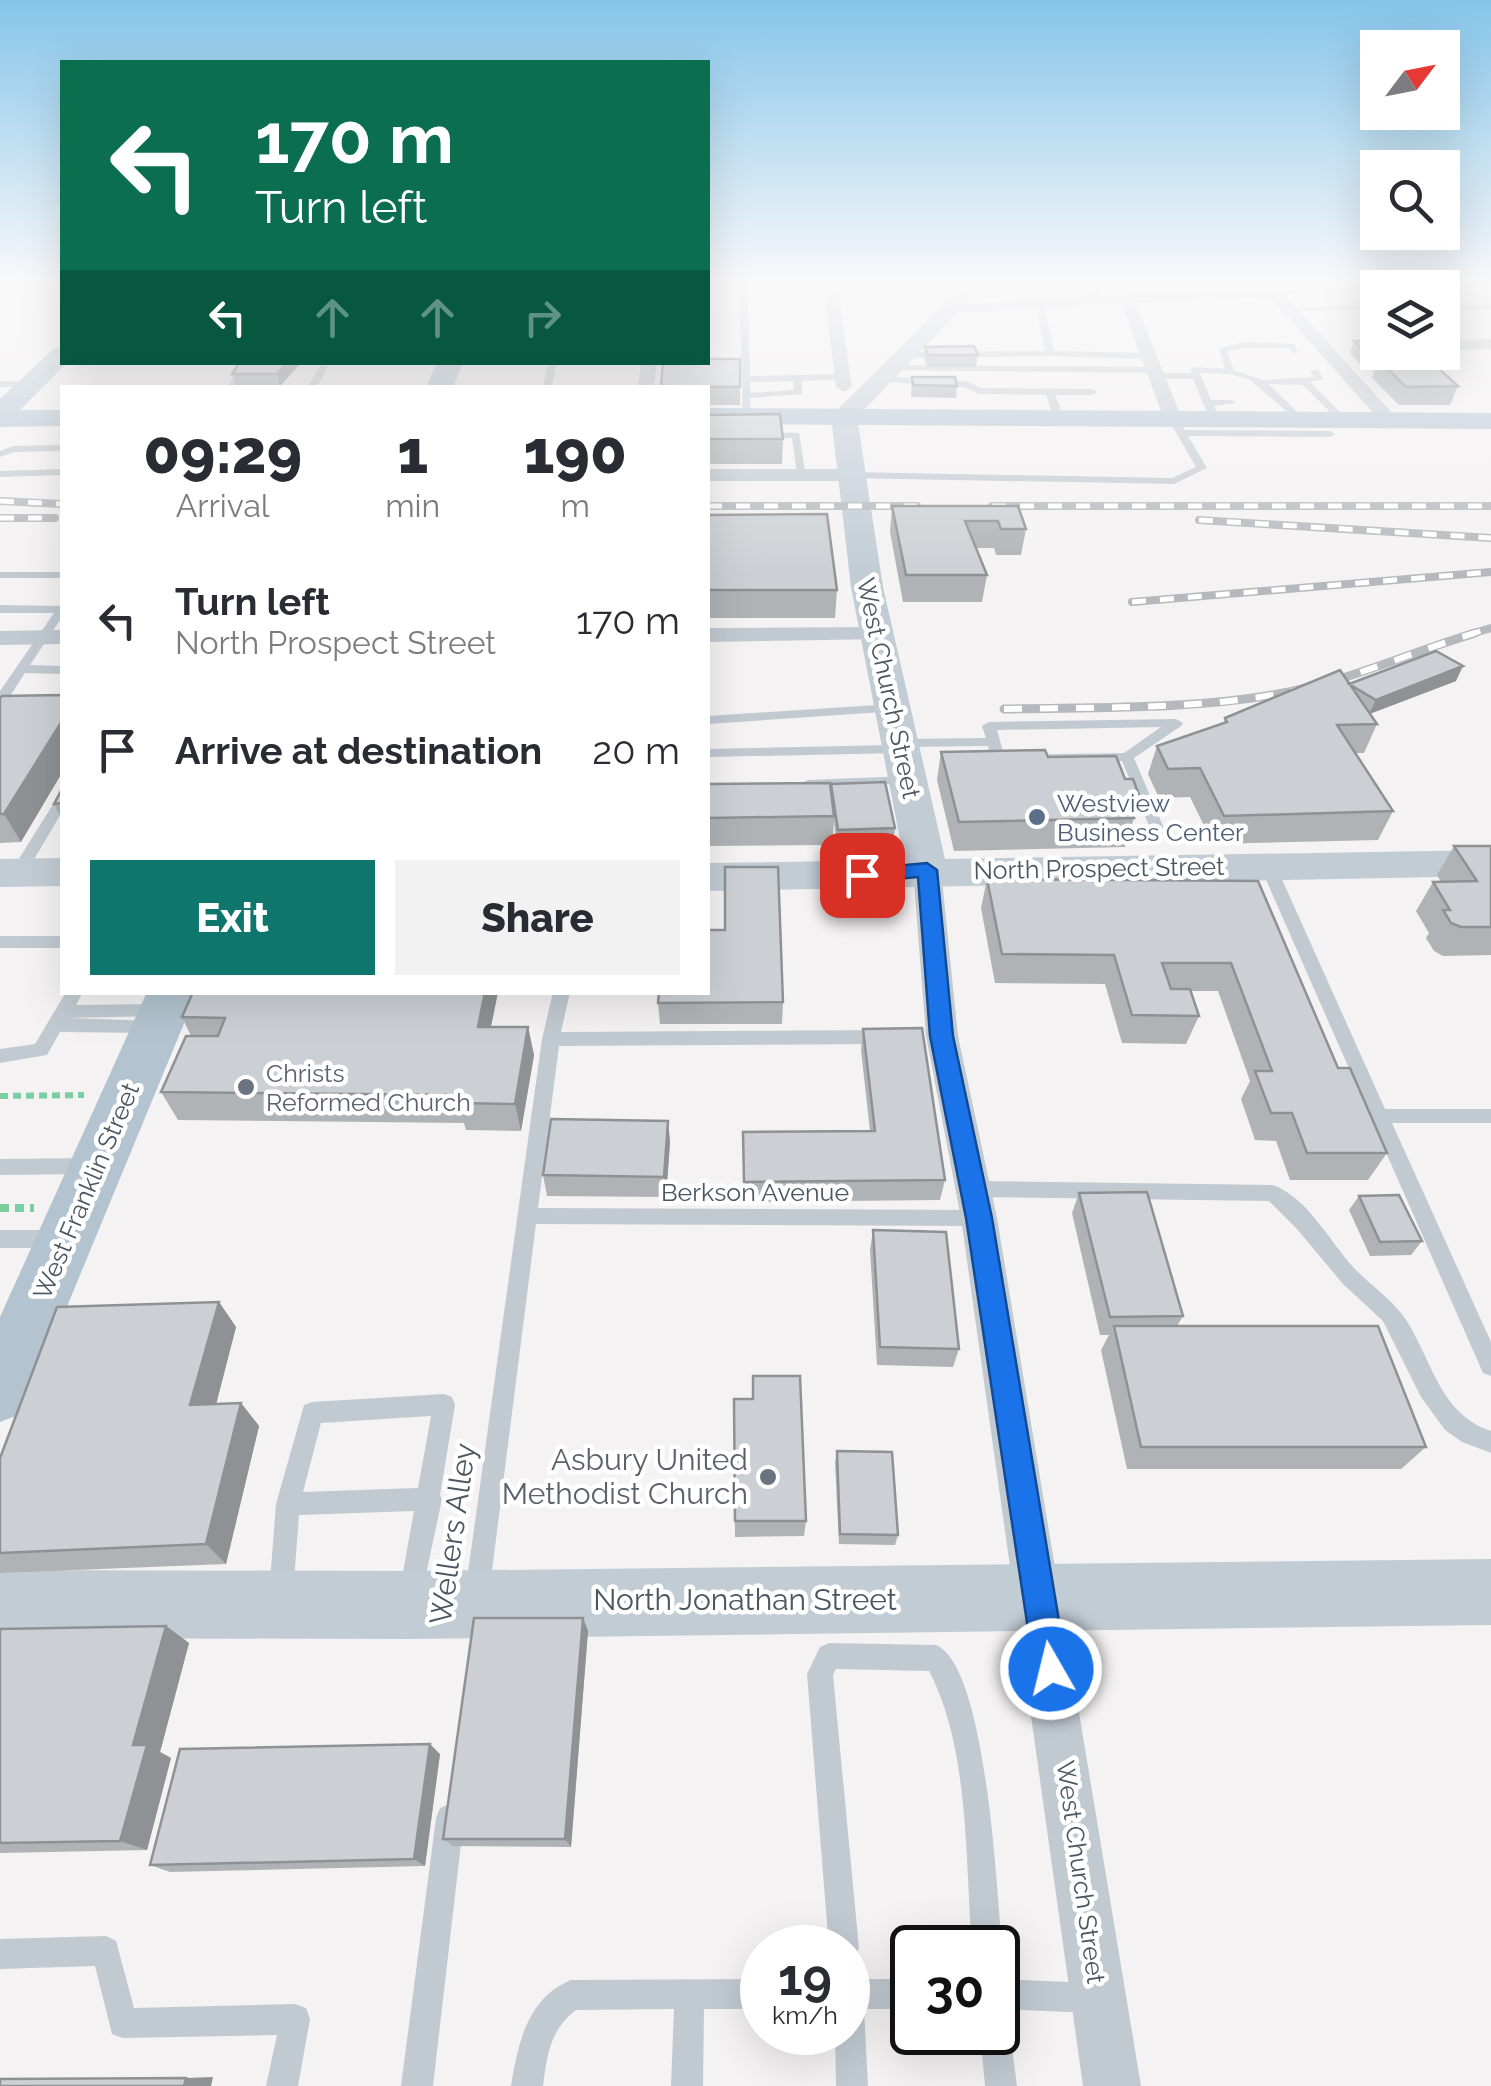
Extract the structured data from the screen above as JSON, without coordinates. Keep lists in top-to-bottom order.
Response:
{
  "streets": {
    "main road": [
      "West Church Street",
      "North Prospect Street",
      "West Franklin Street",
      "North Jonathan Street"
    ],
    "lane": ["Berkson Avenue", "Wellers Alley"]
  },
  "crossings": [
    ["West Church Street", "North Prospect Street"],
    ["West Church Street", "Berkson Avenue"],
    ["West Church Street", "North Jonathan Street"],
    ["Berkson Avenue", "Wellers Alley"],
    ["Wellers Alley", "North Jonathan Street"]
  ],
  "places": ["Westview Business Center", "Christs Reformed Church", "Asbury United Methodist Church"],
  "north": "top right",
  "page": {
    "turn": ["170 m", "Turn left"],
    "eta": [
      "09:29",
      "Arrival",
      "1",
      "min",
      "190",
      "m"
    ],
    "list": [
      {
        "name": "Turn left",
        "note": "North Prospect Street",
        "value": "170 m"
      },
      {
        "name": "Arrive at destination",
        "value": "20 m"
      }
    ],
    "buttons": ["Exit", "Share"],
    "speed": "19 km/h",
    "limit": "30"
  }
}
